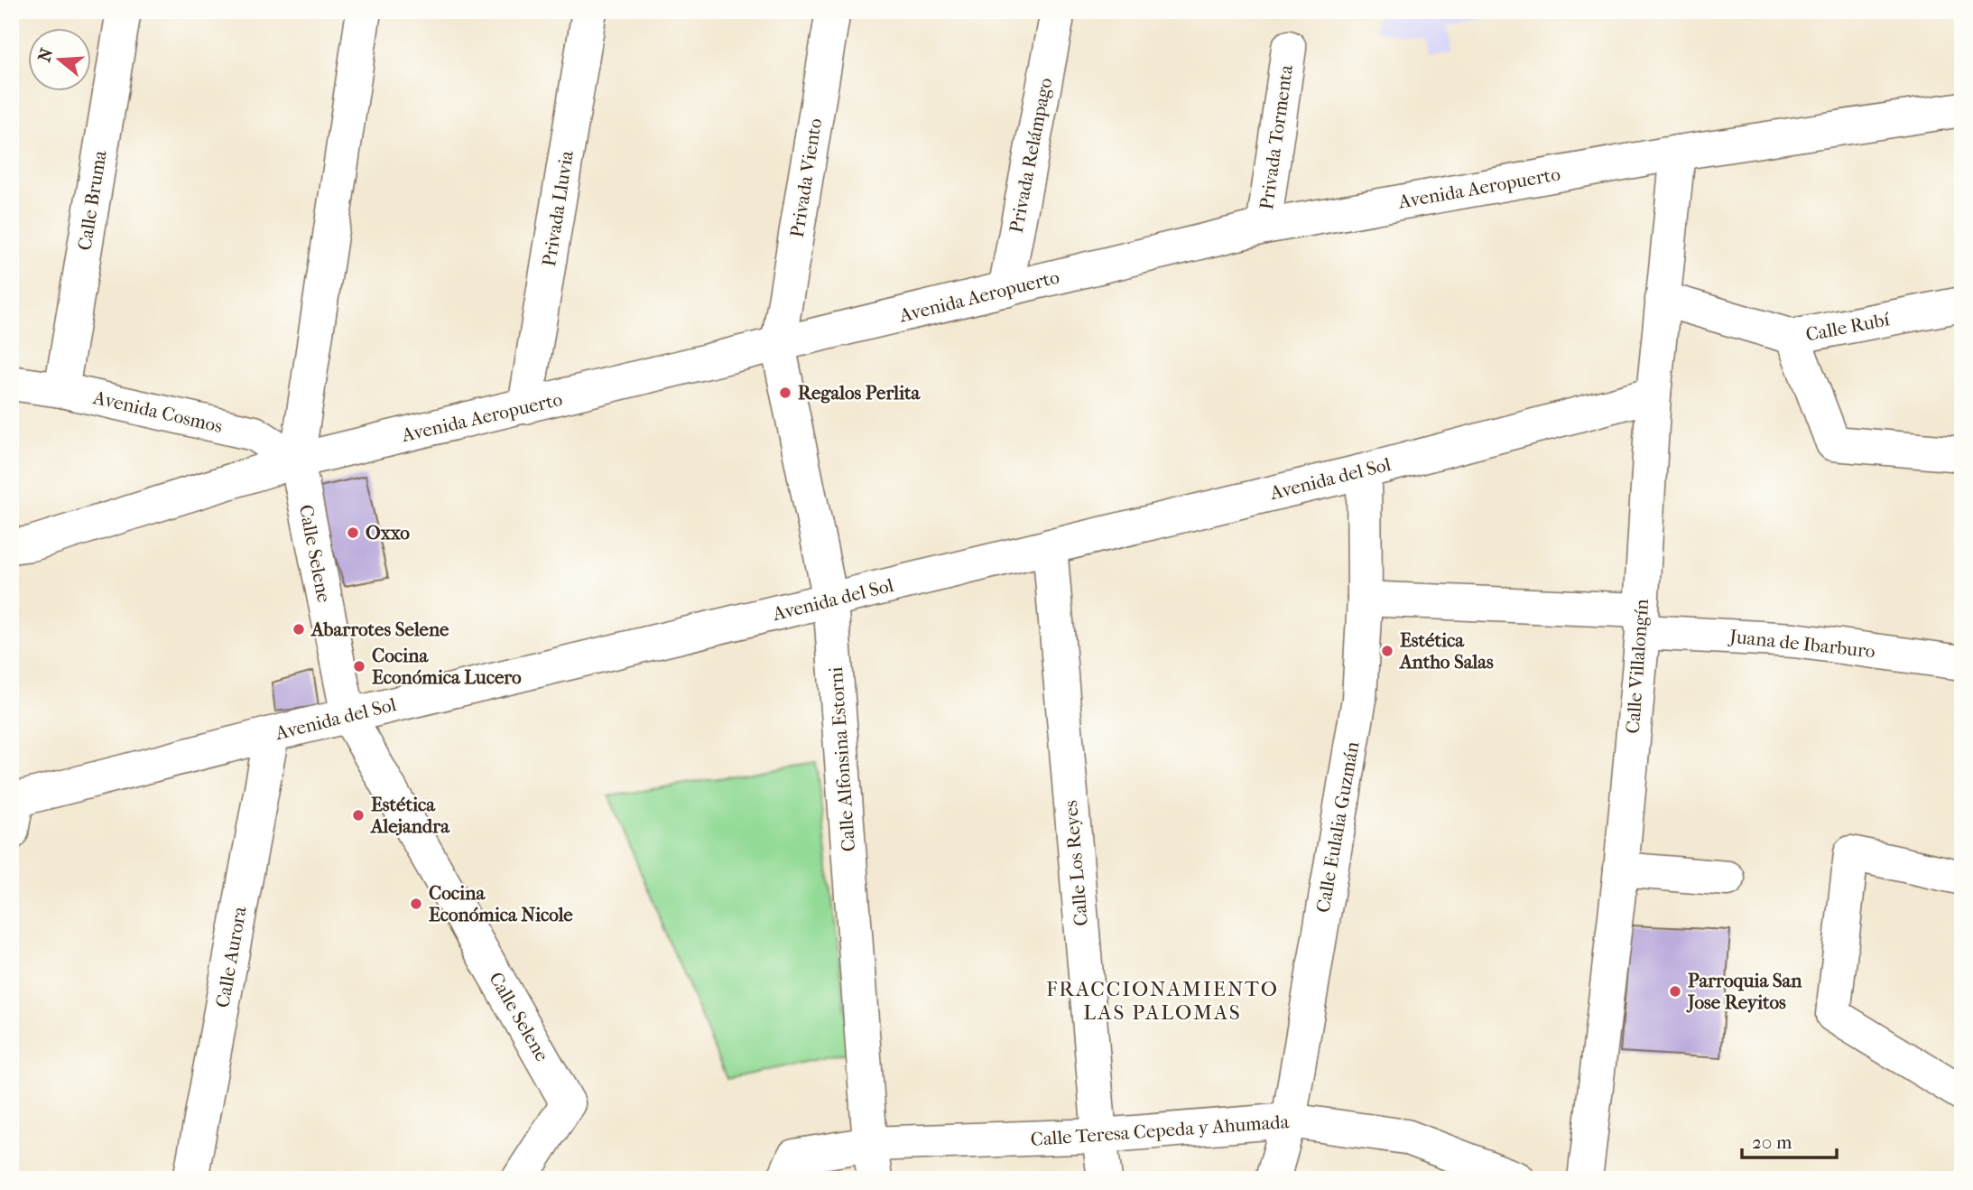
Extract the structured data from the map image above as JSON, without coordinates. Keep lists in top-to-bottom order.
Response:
{
  "streets": {
    "street": [
      "Privada Tormenta",
      "Privada Relámpago",
      "Privada Viento",
      "Avenida Aeropuerto",
      "Calle Bruma",
      "Privada Lluvia",
      "Calle Rubí",
      "Avenida Cosmos",
      "Avenida del Sol",
      "Calle Selene",
      "Juana de Ibarburo",
      "Calle Villalongín",
      "Calle Alfonsina Estorni",
      "Calle Eulalia Guzmán",
      "Calle Los Reyes",
      "Calle Aurora",
      "Calle Teresa Cepeda y Ahumada"
    ]
  },
  "crossings": [
    ["Privada Tormenta", "Avenida Aeropuerto"],
    ["Privada Relámpago", "Avenida Aeropuerto"],
    ["Privada Viento", "Avenida Aeropuerto"],
    ["Privada Viento", "Calle Alfonsina Estorni"],
    ["Avenida Aeropuerto", "Privada Lluvia"],
    ["Avenida Aeropuerto", "Avenida Cosmos"],
    ["Avenida Aeropuerto", "Calle Selene"],
    ["Avenida Aeropuerto", "Calle Villalongín"],
    ["Avenida Aeropuerto", "Calle Alfonsina Estorni"],
    ["Calle Bruma", "Avenida Cosmos"],
    ["Calle Rubí", "Calle Villalongín"],
    ["Avenida Cosmos", "Calle Selene"],
    ["Avenida del Sol", "Calle Selene"],
    ["Avenida del Sol", "Calle Villalongín"],
    ["Avenida del Sol", "Calle Alfonsina Estorni"],
    ["Avenida del Sol", "Calle Eulalia Guzmán"],
    ["Avenida del Sol", "Calle Los Reyes"],
    ["Avenida del Sol", "Calle Aurora"],
    ["Juana de Ibarburo", "Calle Villalongín"],
    ["Juana de Ibarburo", "Calle Eulalia Guzmán"],
    ["Calle Alfonsina Estorni", "Calle Teresa Cepeda y Ahumada"],
    ["Calle Eulalia Guzmán", "Calle Teresa Cepeda y Ahumada"],
    ["Calle Los Reyes", "Calle Teresa Cepeda y Ahumada"]
  ],
  "districts": ["FRACCIONAMIENTO LAS PALOMAS"],
  "places": [
    "Regalos Perlita",
    "Oxxo",
    "Abarrotes Selene",
    "Estética Antho Salas",
    "Cocina Económica Lucero",
    "Estética Alejandra",
    "Cocina Económica Nicole",
    "Parroquia San Jose Reyitos"
  ],
  "scale_bar": "20 m",
  "north": "left"
}
